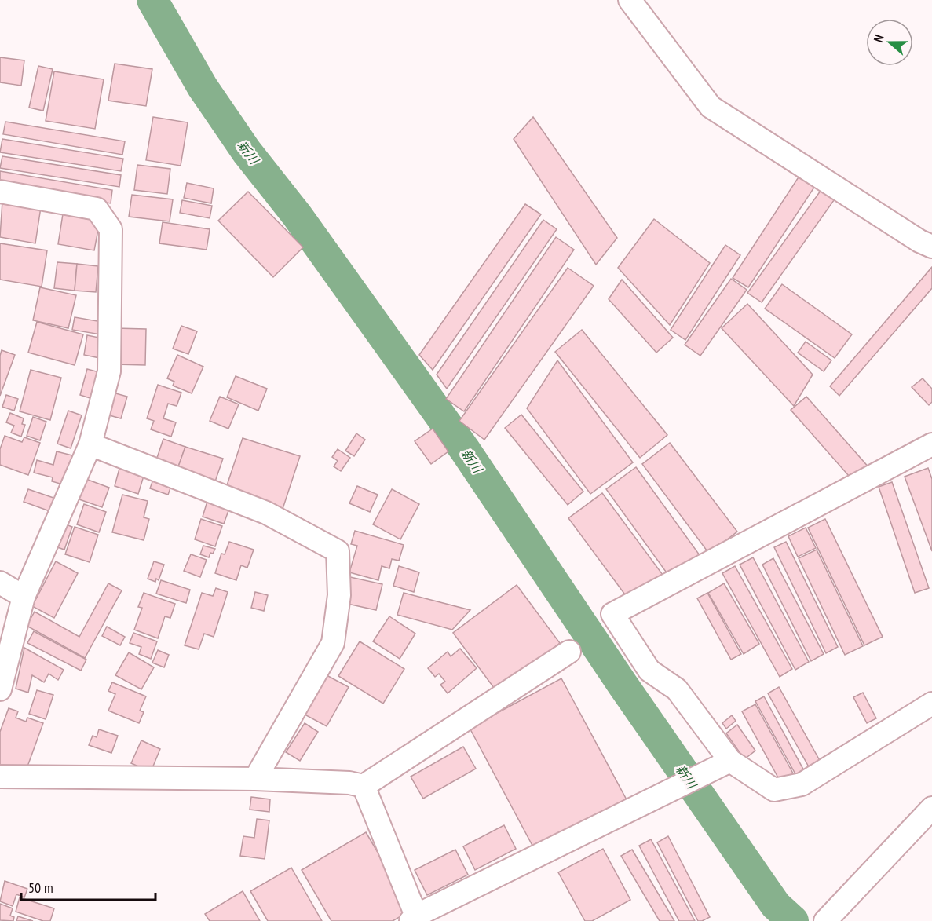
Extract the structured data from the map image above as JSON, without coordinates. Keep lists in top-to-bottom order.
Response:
{
  "water": ["新川"],
  "scale_bar": "50 m",
  "north": "left"
}
